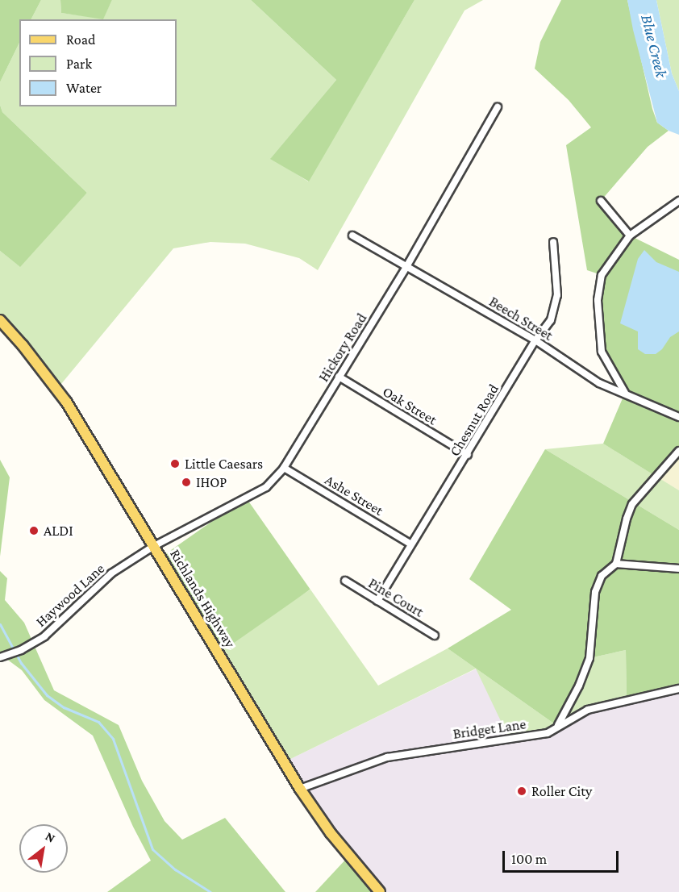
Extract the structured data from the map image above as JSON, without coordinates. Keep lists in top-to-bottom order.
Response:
{
  "streets": {
    "main road": ["Richlands Highway"],
    "street": [
      "Beech Street",
      "Hickory Road",
      "Oak Street",
      "Chesnut Road",
      "Ashe Street",
      "Haywood Lane",
      "Pine Court",
      "Bridget Lane"
    ]
  },
  "crossings": [
    ["Beech Street", "Hickory Road"],
    ["Beech Street", "Chesnut Road"],
    ["Hickory Road", "Oak Street"],
    ["Hickory Road", "Ashe Street"],
    ["Hickory Road", "Haywood Lane"],
    ["Hickory Road", "Richlands Highway"],
    ["Oak Street", "Chesnut Road"],
    ["Chesnut Road", "Ashe Street"],
    ["Chesnut Road", "Pine Court"],
    ["Haywood Lane", "Richlands Highway"],
    ["Richlands Highway", "Bridget Lane"]
  ],
  "water": ["Blue Creek"],
  "places": [
    "Little Caesars",
    "IHOP",
    "ALDI",
    "Roller City"
  ],
  "legend": ["Road", "Park", "Water"],
  "scale_bar": "100 m",
  "north": "top right"
}
